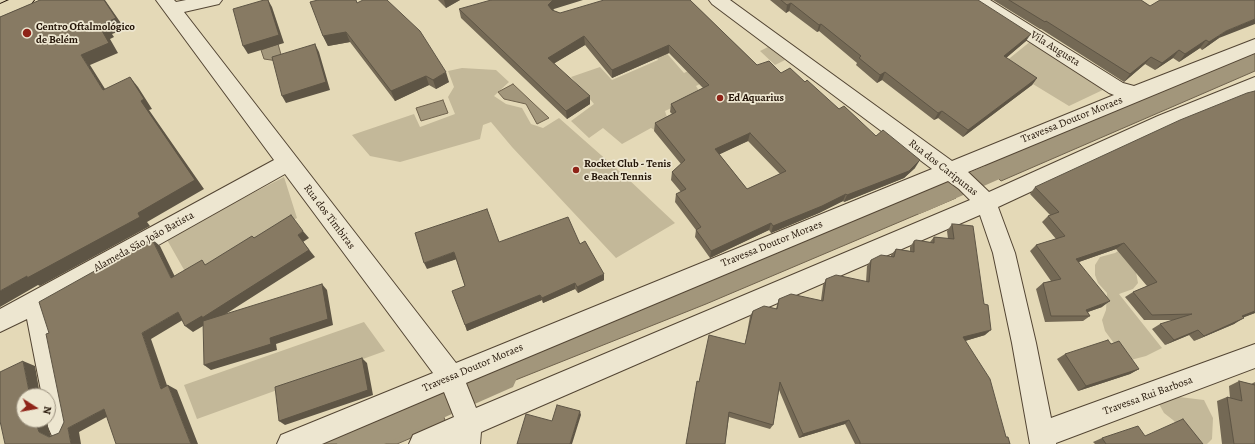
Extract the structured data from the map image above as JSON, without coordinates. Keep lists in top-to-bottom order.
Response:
{
  "streets": {
    "street": [
      "Vila Augusta",
      "Travessa Doutor Moraes",
      "Rua dos Caripunas",
      "Rua dos Timbiras",
      "Alameda São João Batista",
      "Travessa Rui Barbosa"
    ]
  },
  "crossings": [
    ["Vila Augusta", "Travessa Doutor Moraes"],
    ["Travessa Doutor Moraes", "Rua dos Caripunas"],
    ["Travessa Doutor Moraes", "Rua dos Timbiras"],
    ["Rua dos Caripunas", "Travessa Rui Barbosa"],
    ["Rua dos Timbiras", "Alameda São João Batista"]
  ],
  "places": ["Centro Oftalmológico de Belém", "Ed Aquarius", "Rocket Club - Tenis e Beach Tennis"],
  "north": "right"
}
